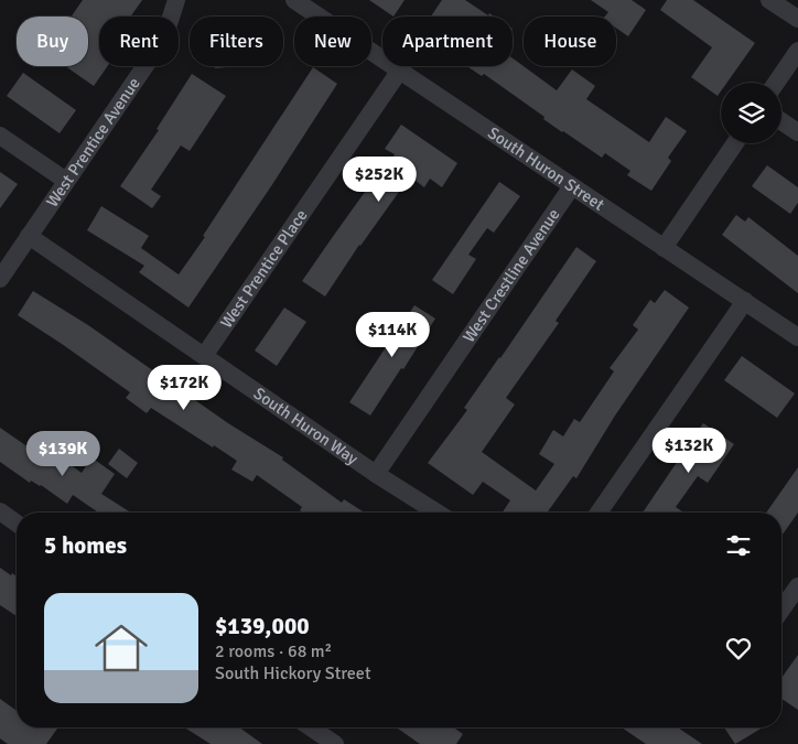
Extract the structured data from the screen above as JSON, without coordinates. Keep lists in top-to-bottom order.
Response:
{
  "streets": {
    "street": [
      "West Prentice Avenue",
      "South Huron Street",
      "West Prentice Place",
      "West Crestline Avenue",
      "South Huron Way"
    ]
  },
  "crossings": [
    ["West Prentice Avenue", "South Huron Way"],
    ["South Huron Street", "West Prentice Place"],
    ["South Huron Street", "West Crestline Avenue"],
    ["West Prentice Place", "South Huron Way"],
    ["West Crestline Avenue", "South Huron Way"]
  ],
  "page": {
    "chip": [
      "Buy",
      "Rent",
      "Filters",
      "New",
      "Apartment",
      "House"
    ],
    "price": [
      "$252K",
      "$114K",
      "$172K",
      "$132K",
      "$139K"
    ],
    "heading": "5 homes",
    "list": [
      {
        "name": "$139,000",
        "note": "2 rooms · 68 m² · South Hickory Street"
      }
    ]
  }
}
